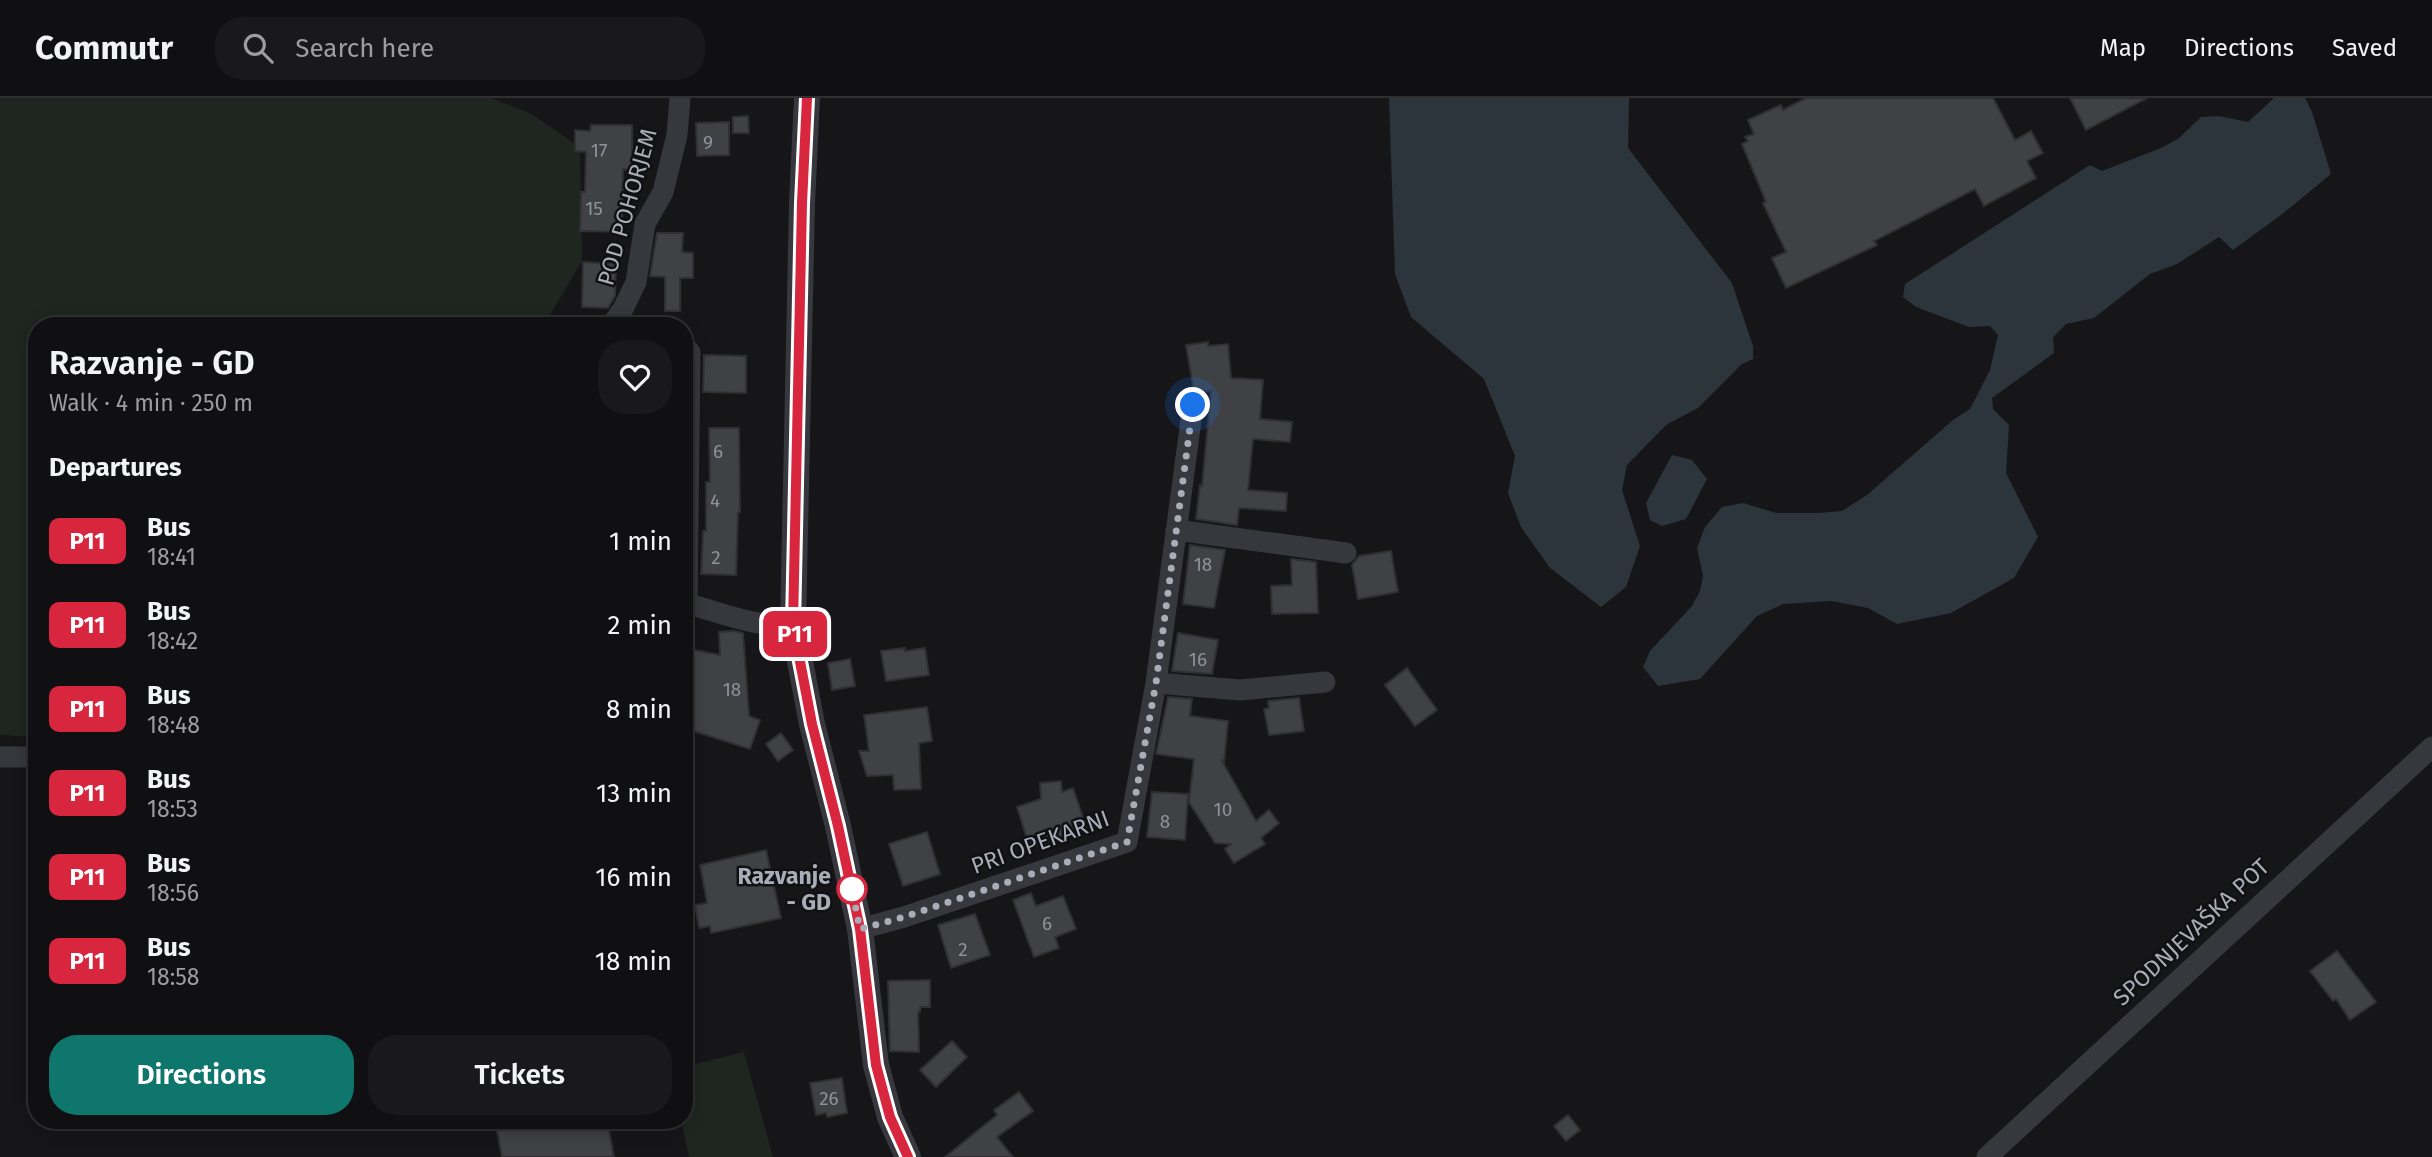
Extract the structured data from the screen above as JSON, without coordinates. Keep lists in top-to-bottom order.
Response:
{
  "streets": {
    "street": ["POD POHORJEM", "PRI OPEKARNI", "SPODNJEVAŠKA POT"]
  },
  "places": ["Razvanje - GD"],
  "lines": ["bus line P11"],
  "house_numbers": [
    "9",
    "17",
    "15",
    "6",
    "4",
    "2",
    "18",
    "16",
    "18",
    "10",
    "8",
    "6",
    "2",
    "26"
  ],
  "page": {
    "header": "Commutr",
    "search": "Search here",
    "nav": ["Map", "Directions", "Saved"],
    "on_map": "P11",
    "heading": [
      ["Razvanje - GD", "Walk · 4 min · 250 m"],
      "Departures"
    ],
    "list": [
      {
        "mark": "P11",
        "name": "Bus",
        "note": "18:41",
        "value": "1 min"
      },
      {
        "mark": "P11",
        "name": "Bus",
        "note": "18:42",
        "value": "2 min"
      },
      {
        "mark": "P11",
        "name": "Bus",
        "note": "18:48",
        "value": "8 min"
      },
      {
        "mark": "P11",
        "name": "Bus",
        "note": "18:53",
        "value": "13 min"
      },
      {
        "mark": "P11",
        "name": "Bus",
        "note": "18:56",
        "value": "16 min"
      },
      {
        "mark": "P11",
        "name": "Bus",
        "note": "18:58",
        "value": "18 min"
      }
    ],
    "buttons": ["Directions", "Tickets"]
  }
}
